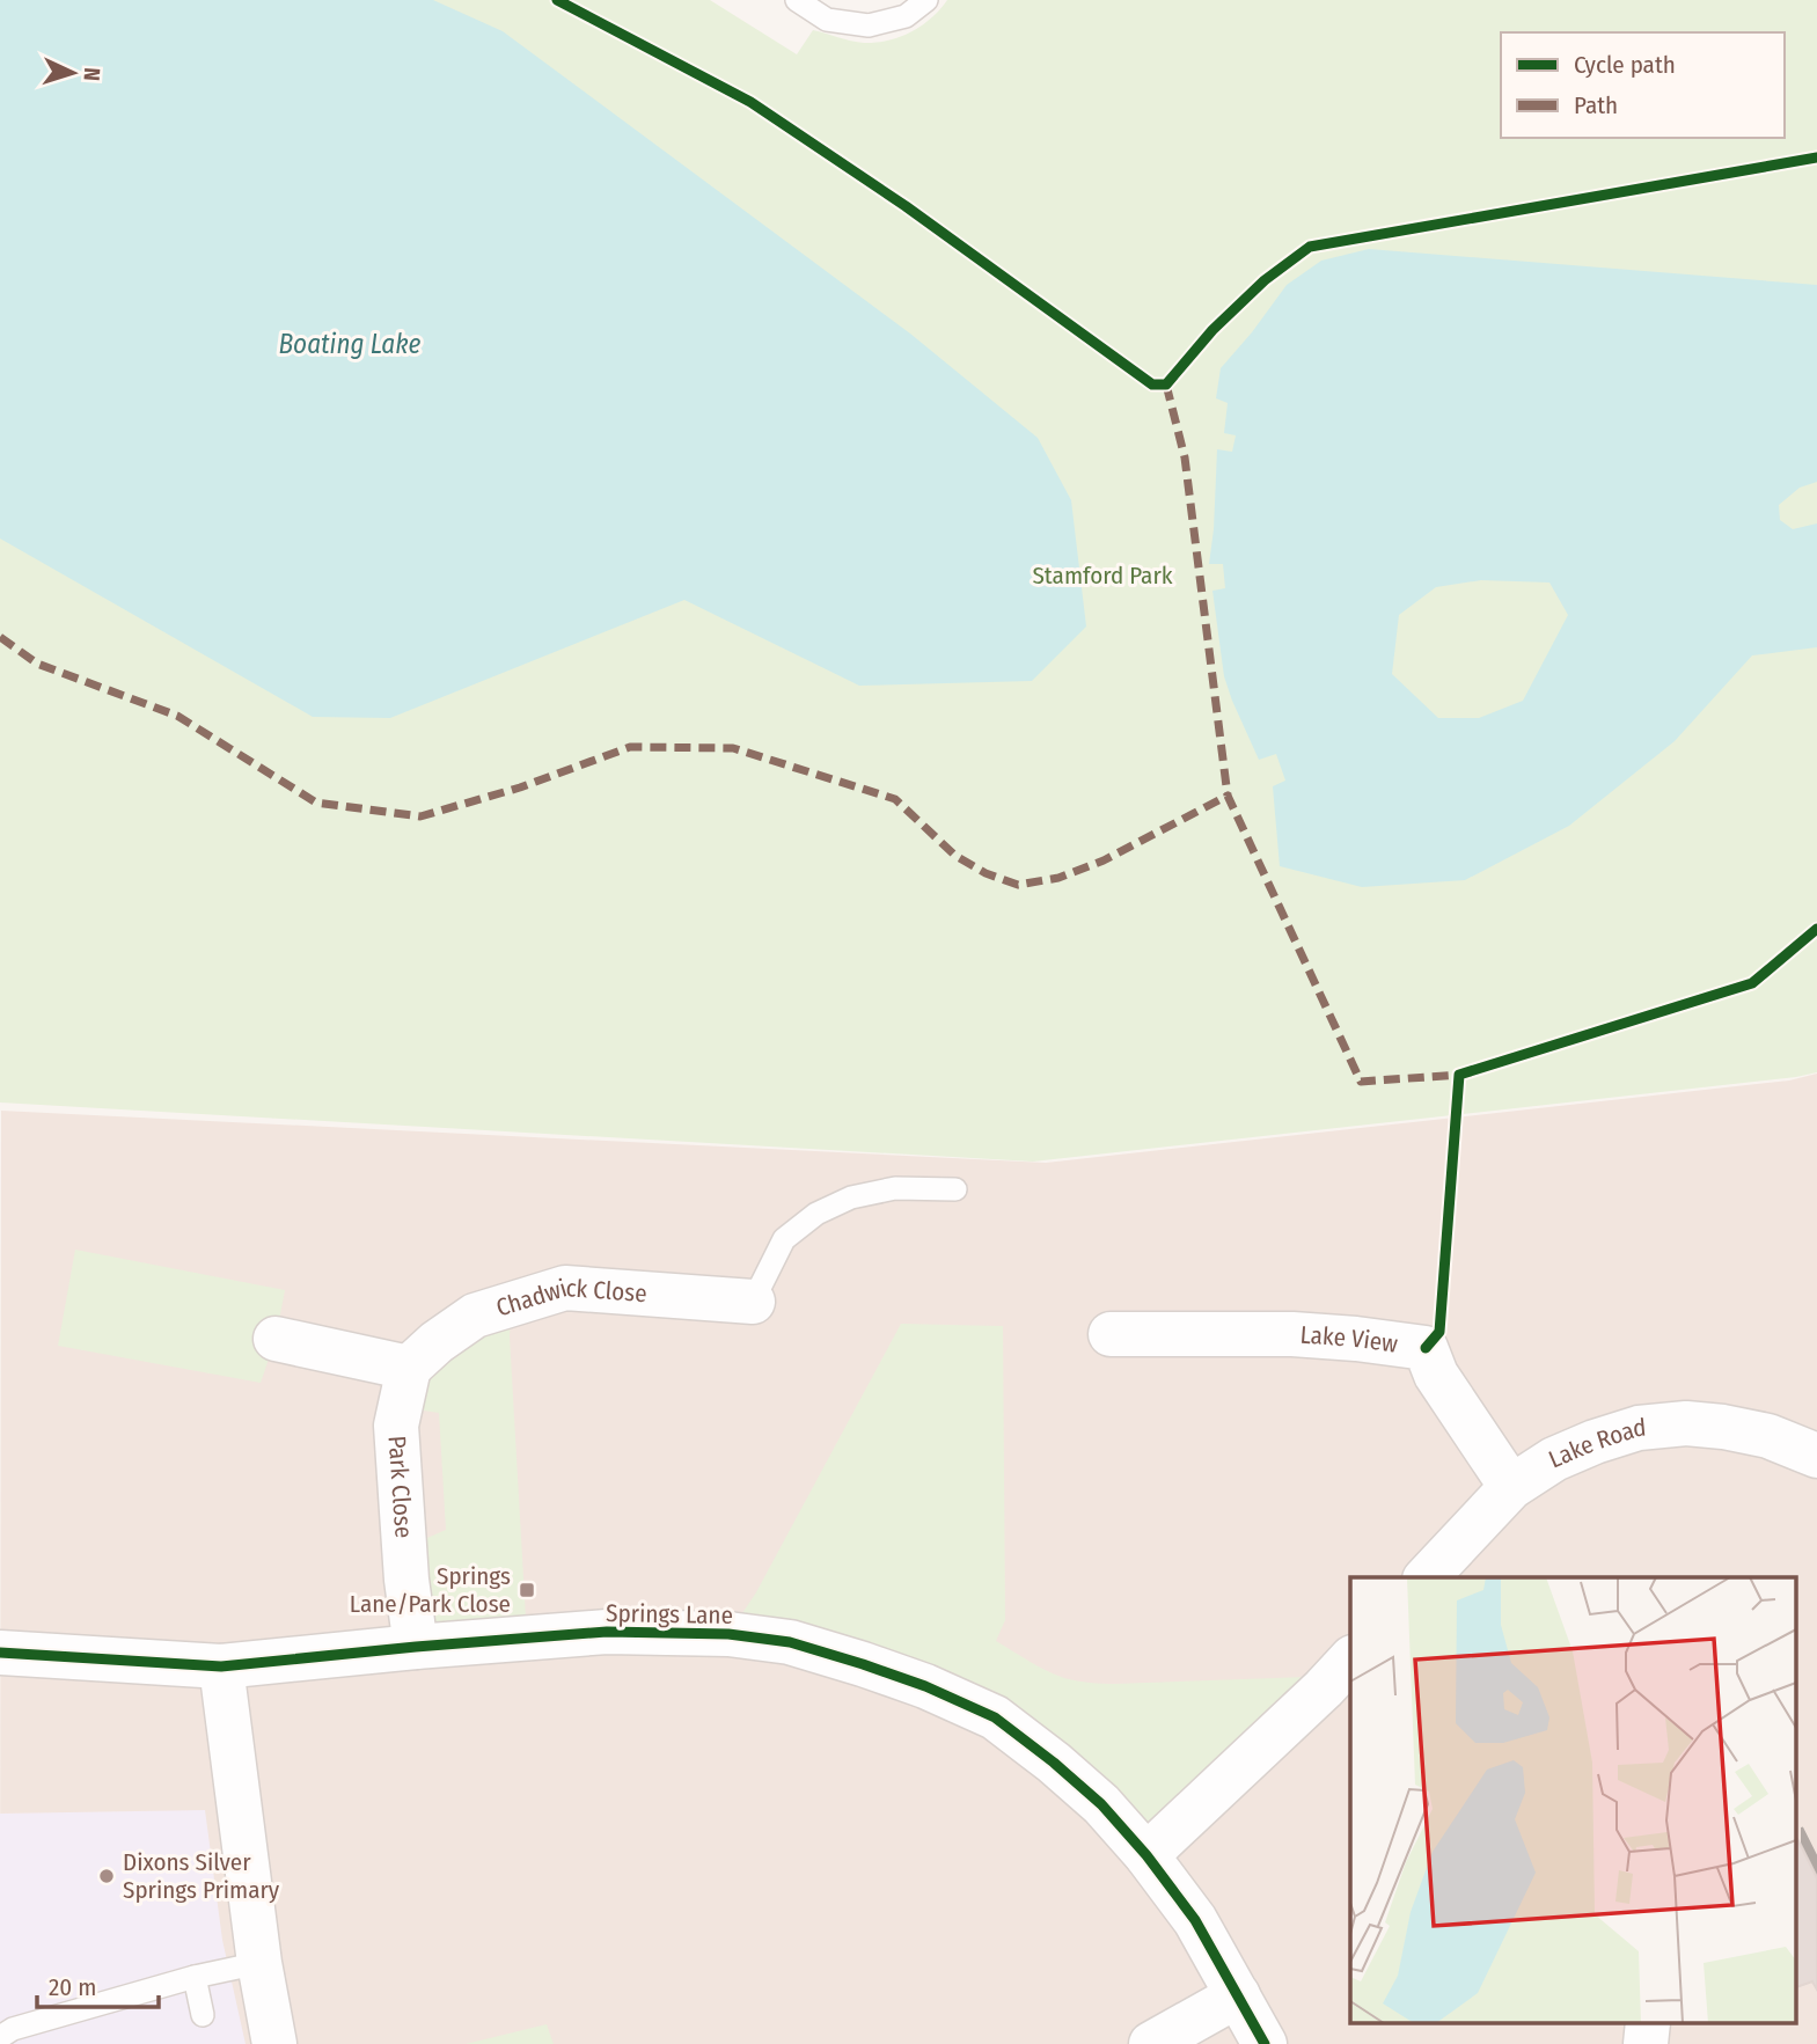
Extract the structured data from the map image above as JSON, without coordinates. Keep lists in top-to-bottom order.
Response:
{
  "streets": {
    "street": [
      "Chadwick Close",
      "Lake View",
      "Lake Road",
      "Park Close",
      "Springs Lane"
    ]
  },
  "crossings": [
    ["Chadwick Close", "Park Close"],
    ["Lake View", "Lake Road"],
    ["Park Close", "Springs Lane"]
  ],
  "water": ["Boating Lake"],
  "parks": ["Stamford Park"],
  "places": {
    "transit": ["Springs Lane/Park Close"],
    "other": ["Dixons Silver Springs Primary"]
  },
  "legend": ["Cycle path", "Path"],
  "scale_bar": "20 m",
  "north": "right"
}
